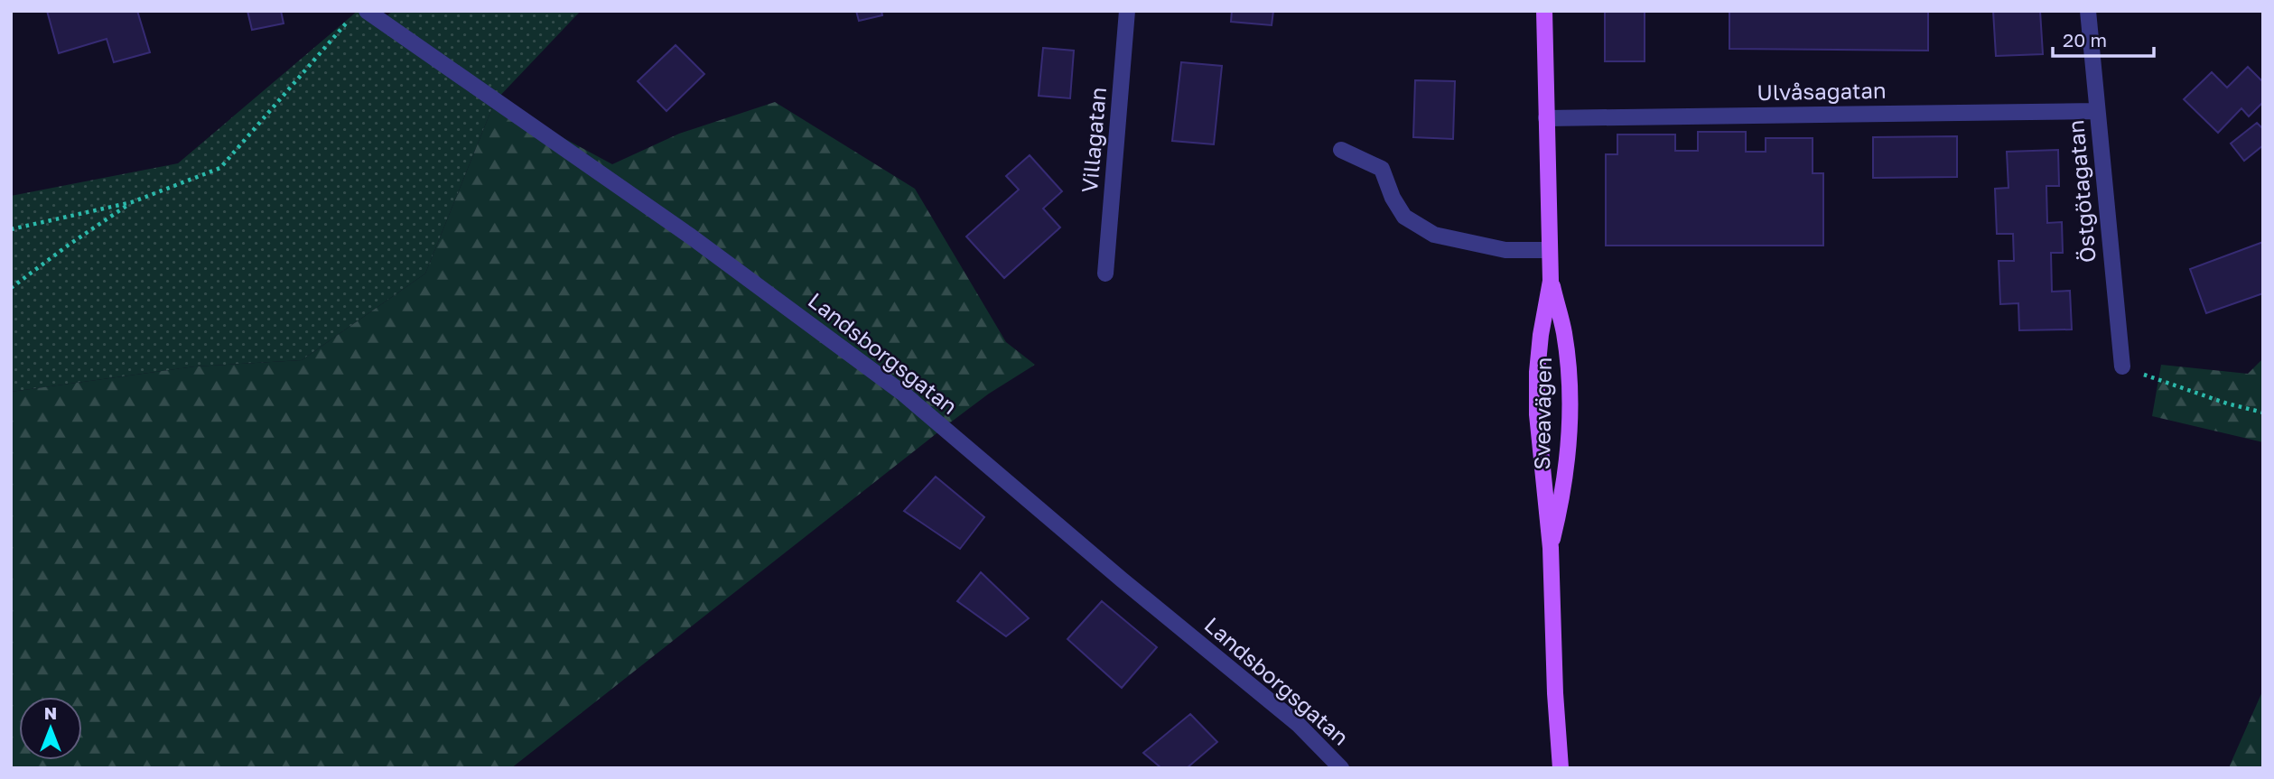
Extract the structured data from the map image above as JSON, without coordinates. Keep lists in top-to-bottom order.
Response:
{
  "streets": {
    "main road": ["Sveavägen"],
    "street": [
      "Ulvåsagatan",
      "Villagatan",
      "Östgötagatan",
      "Landsborgsgatan"
    ]
  },
  "crossings": [
    ["Ulvåsagatan", "Östgötagatan"],
    ["Ulvåsagatan", "Sveavägen"]
  ],
  "scale_bar": "20 m",
  "north": "top"
}
